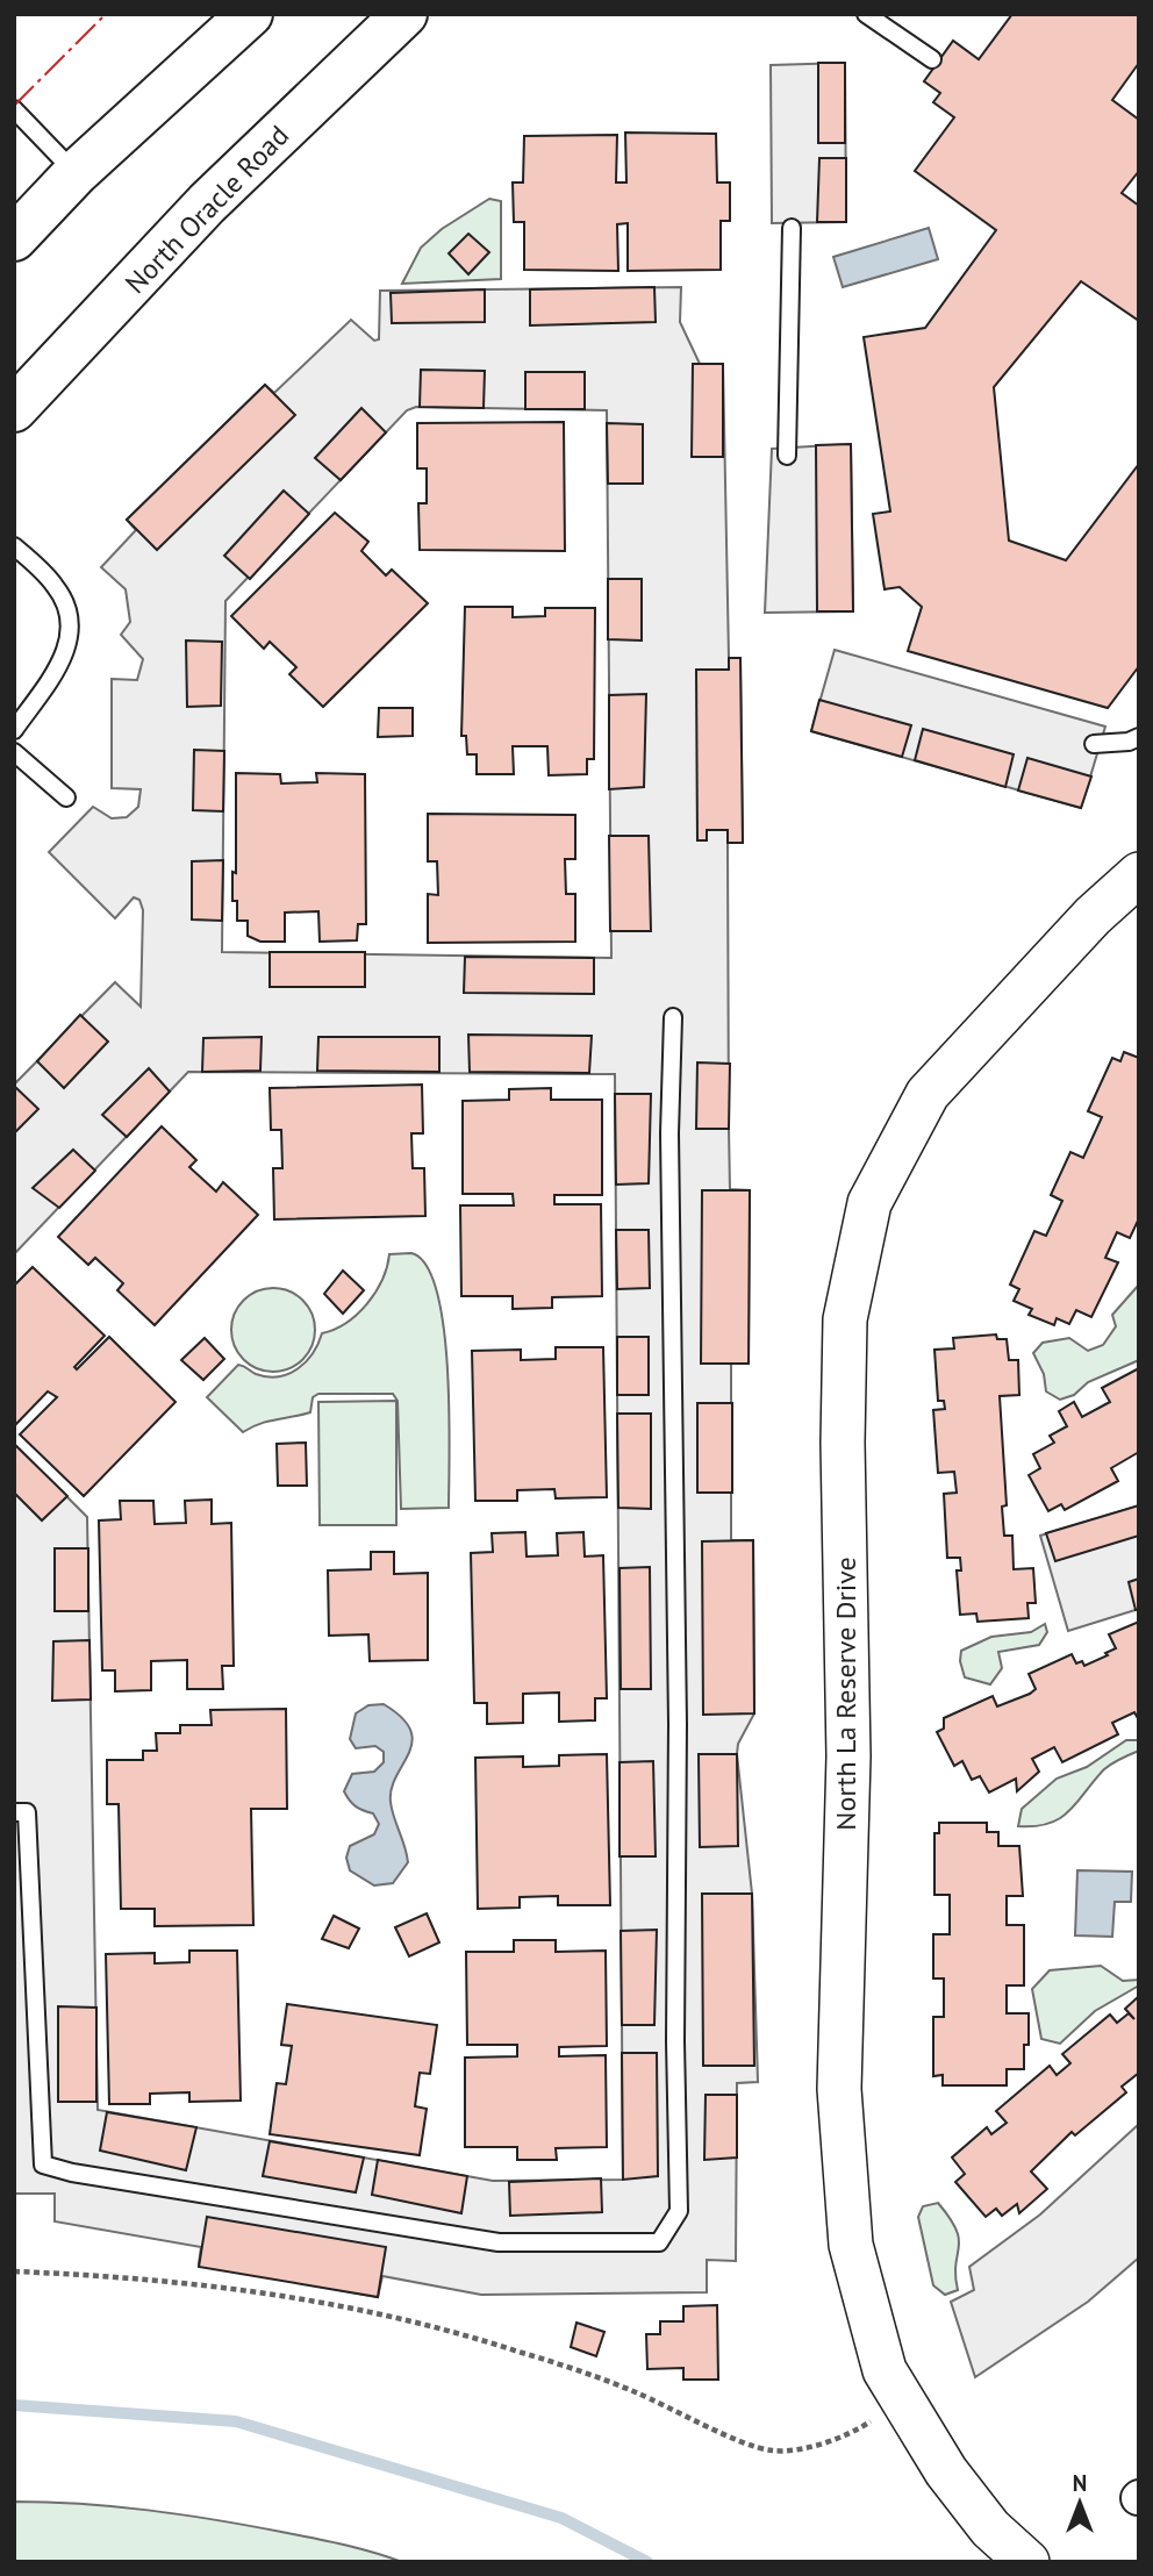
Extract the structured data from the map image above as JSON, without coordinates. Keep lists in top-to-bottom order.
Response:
{
  "streets": {
    "highway": ["North Oracle Road"],
    "street": ["North La Reserve Drive"]
  },
  "north": "top"
}
